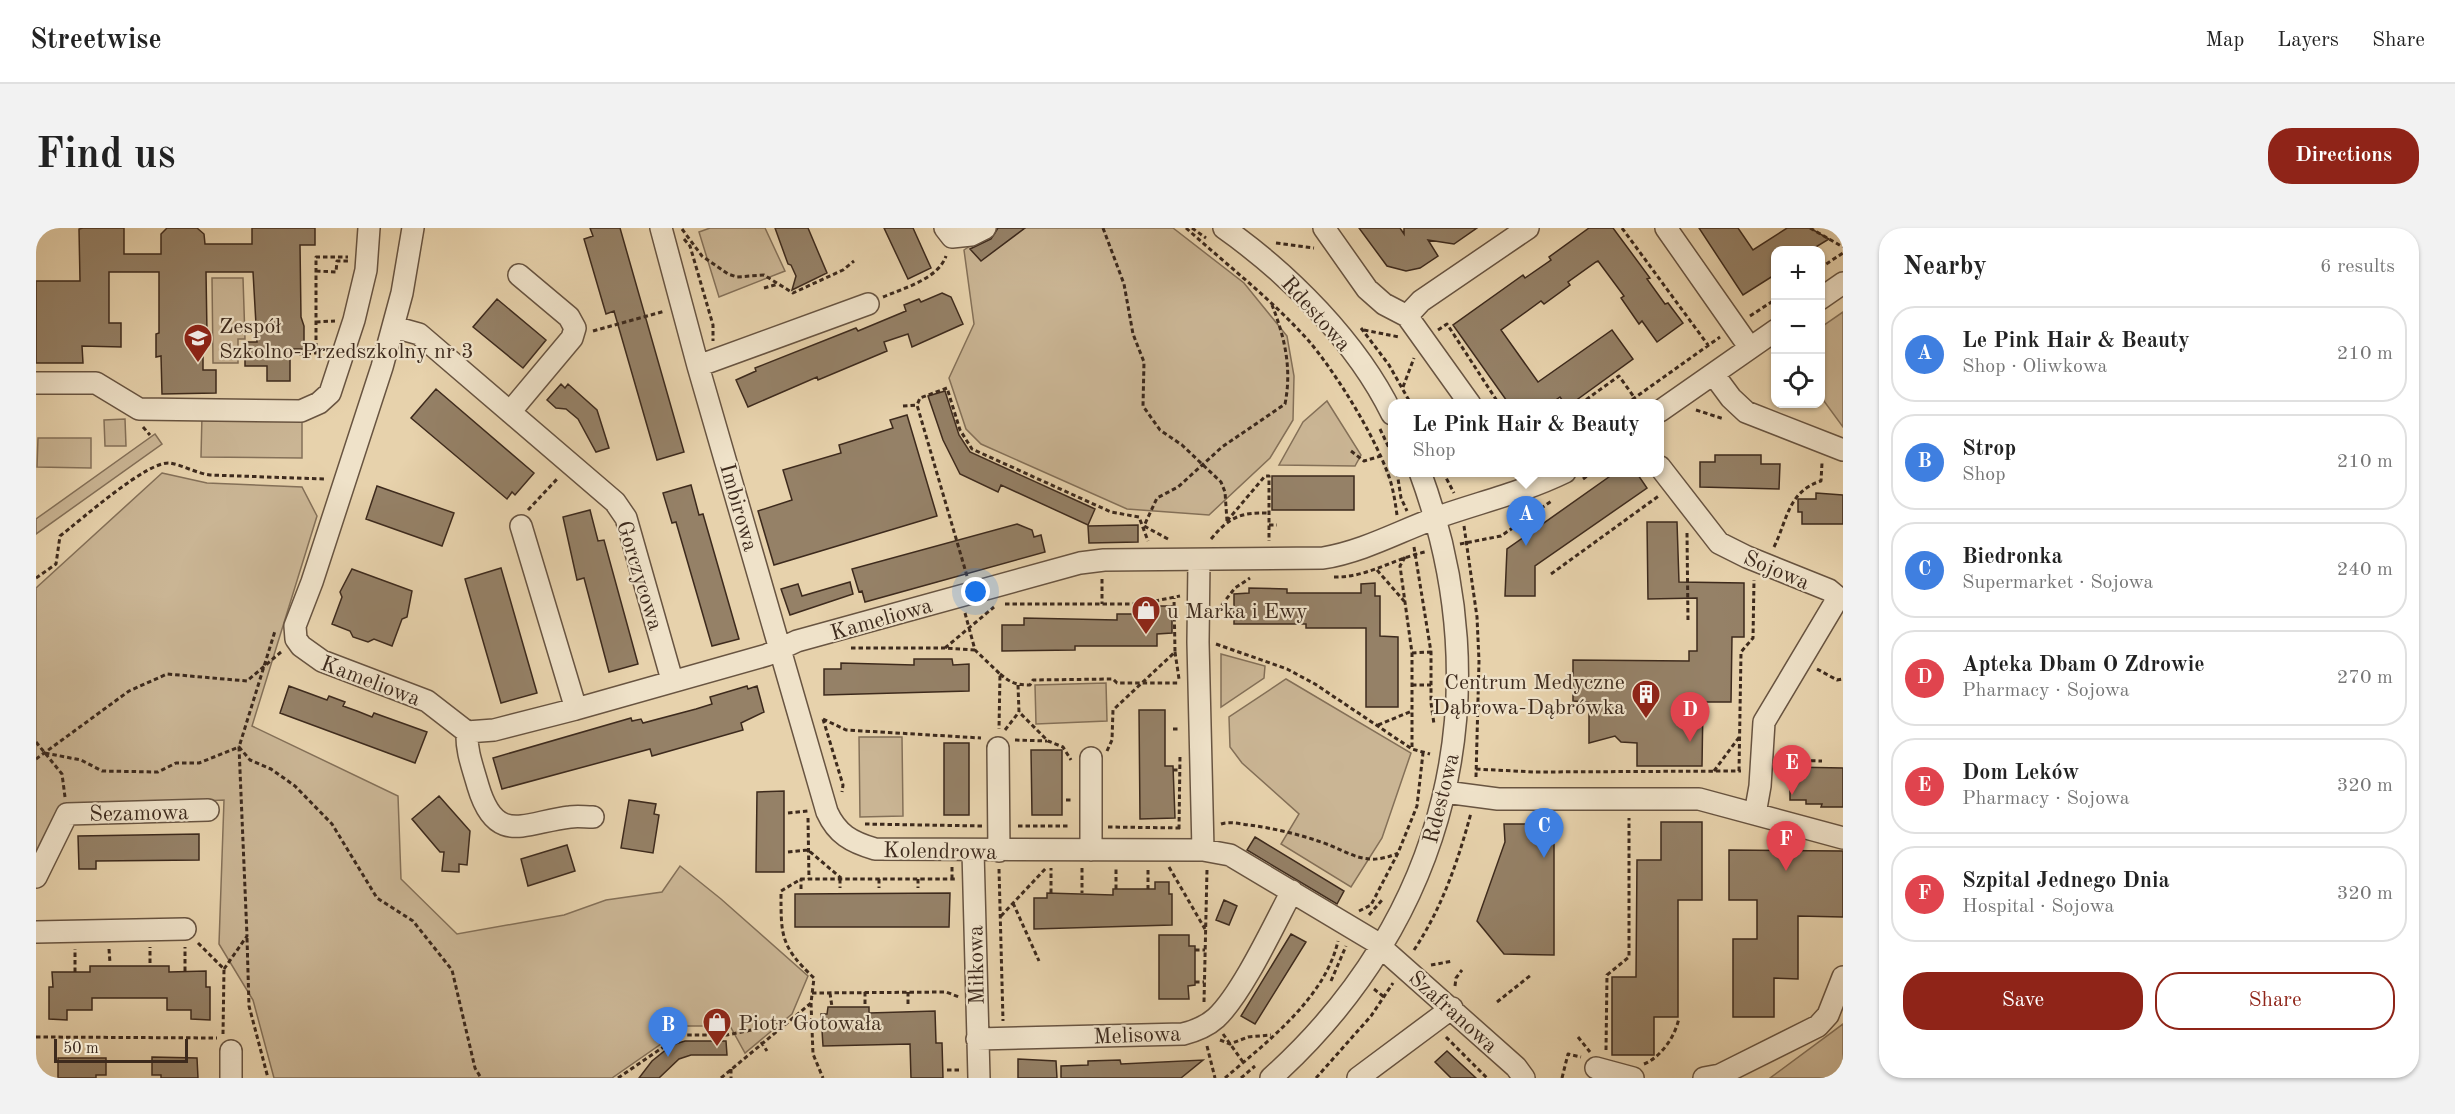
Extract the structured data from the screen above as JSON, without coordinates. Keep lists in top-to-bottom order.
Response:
{
  "streets": {
    "street": [
      "Rdestowa",
      "Imbirowa",
      "Sojowa",
      "Gorczycowa",
      "Kameliowa",
      "Sezamowa",
      "Kolendrowa",
      "Miłkowa",
      "Szafranowa",
      "Melisowa"
    ]
  },
  "crossings": [
    ["Rdestowa", "Kameliowa"],
    ["Rdestowa", "Kolendrowa"],
    ["Rdestowa", "Szafranowa"],
    ["Imbirowa", "Kameliowa"],
    ["Imbirowa", "Kolendrowa"],
    ["Gorczycowa", "Kameliowa"],
    ["Kameliowa", "Kolendrowa"],
    ["Kolendrowa", "Miłkowa"],
    ["Kolendrowa", "Szafranowa"],
    ["Kolendrowa", "Melisowa"],
    ["Miłkowa", "Melisowa"]
  ],
  "places": {
    "school or university": ["Zespół Szkolno-Przedszkolny nr 3"],
    "shop": ["u Marka i Ewy", "Piotr Gotowała"],
    "building": ["Centrum Medyczne Dąbrowa-Dąbrówka"]
  },
  "scale_bar": "50 m",
  "page": {
    "header": "Streetwise",
    "nav": ["Map", "Layers", "Share"],
    "buttons": [
      "Directions",
      ["Save", "Share"]
    ],
    "title": "Find us",
    "heading": ["Nearby", "6 results"],
    "map_buttons": ["+", "−"],
    "list": [
      {
        "mark": "A",
        "name": "Le Pink Hair & Beauty",
        "note": "Shop · Oliwkowa",
        "value": "210 m"
      },
      {
        "mark": "B",
        "name": "Strop",
        "note": "Shop",
        "value": "210 m"
      },
      {
        "mark": "C",
        "name": "Biedronka",
        "note": "Supermarket · Sojowa",
        "value": "240 m"
      },
      {
        "mark": "D",
        "name": "Apteka Dbam O Zdrowie",
        "note": "Pharmacy · Sojowa",
        "value": "270 m"
      },
      {
        "mark": "E",
        "name": "Dom Leków",
        "note": "Pharmacy · Sojowa",
        "value": "320 m"
      },
      {
        "mark": "F",
        "name": "Szpital Jednego Dnia",
        "note": "Hospital · Sojowa",
        "value": "320 m"
      }
    ],
    "popup": ["Le Pink Hair & Beauty", "Shop"],
    "pins": [
      "A",
      "D",
      "E",
      "C",
      "F",
      "B"
    ],
    "scale": "50 m"
  }
}
